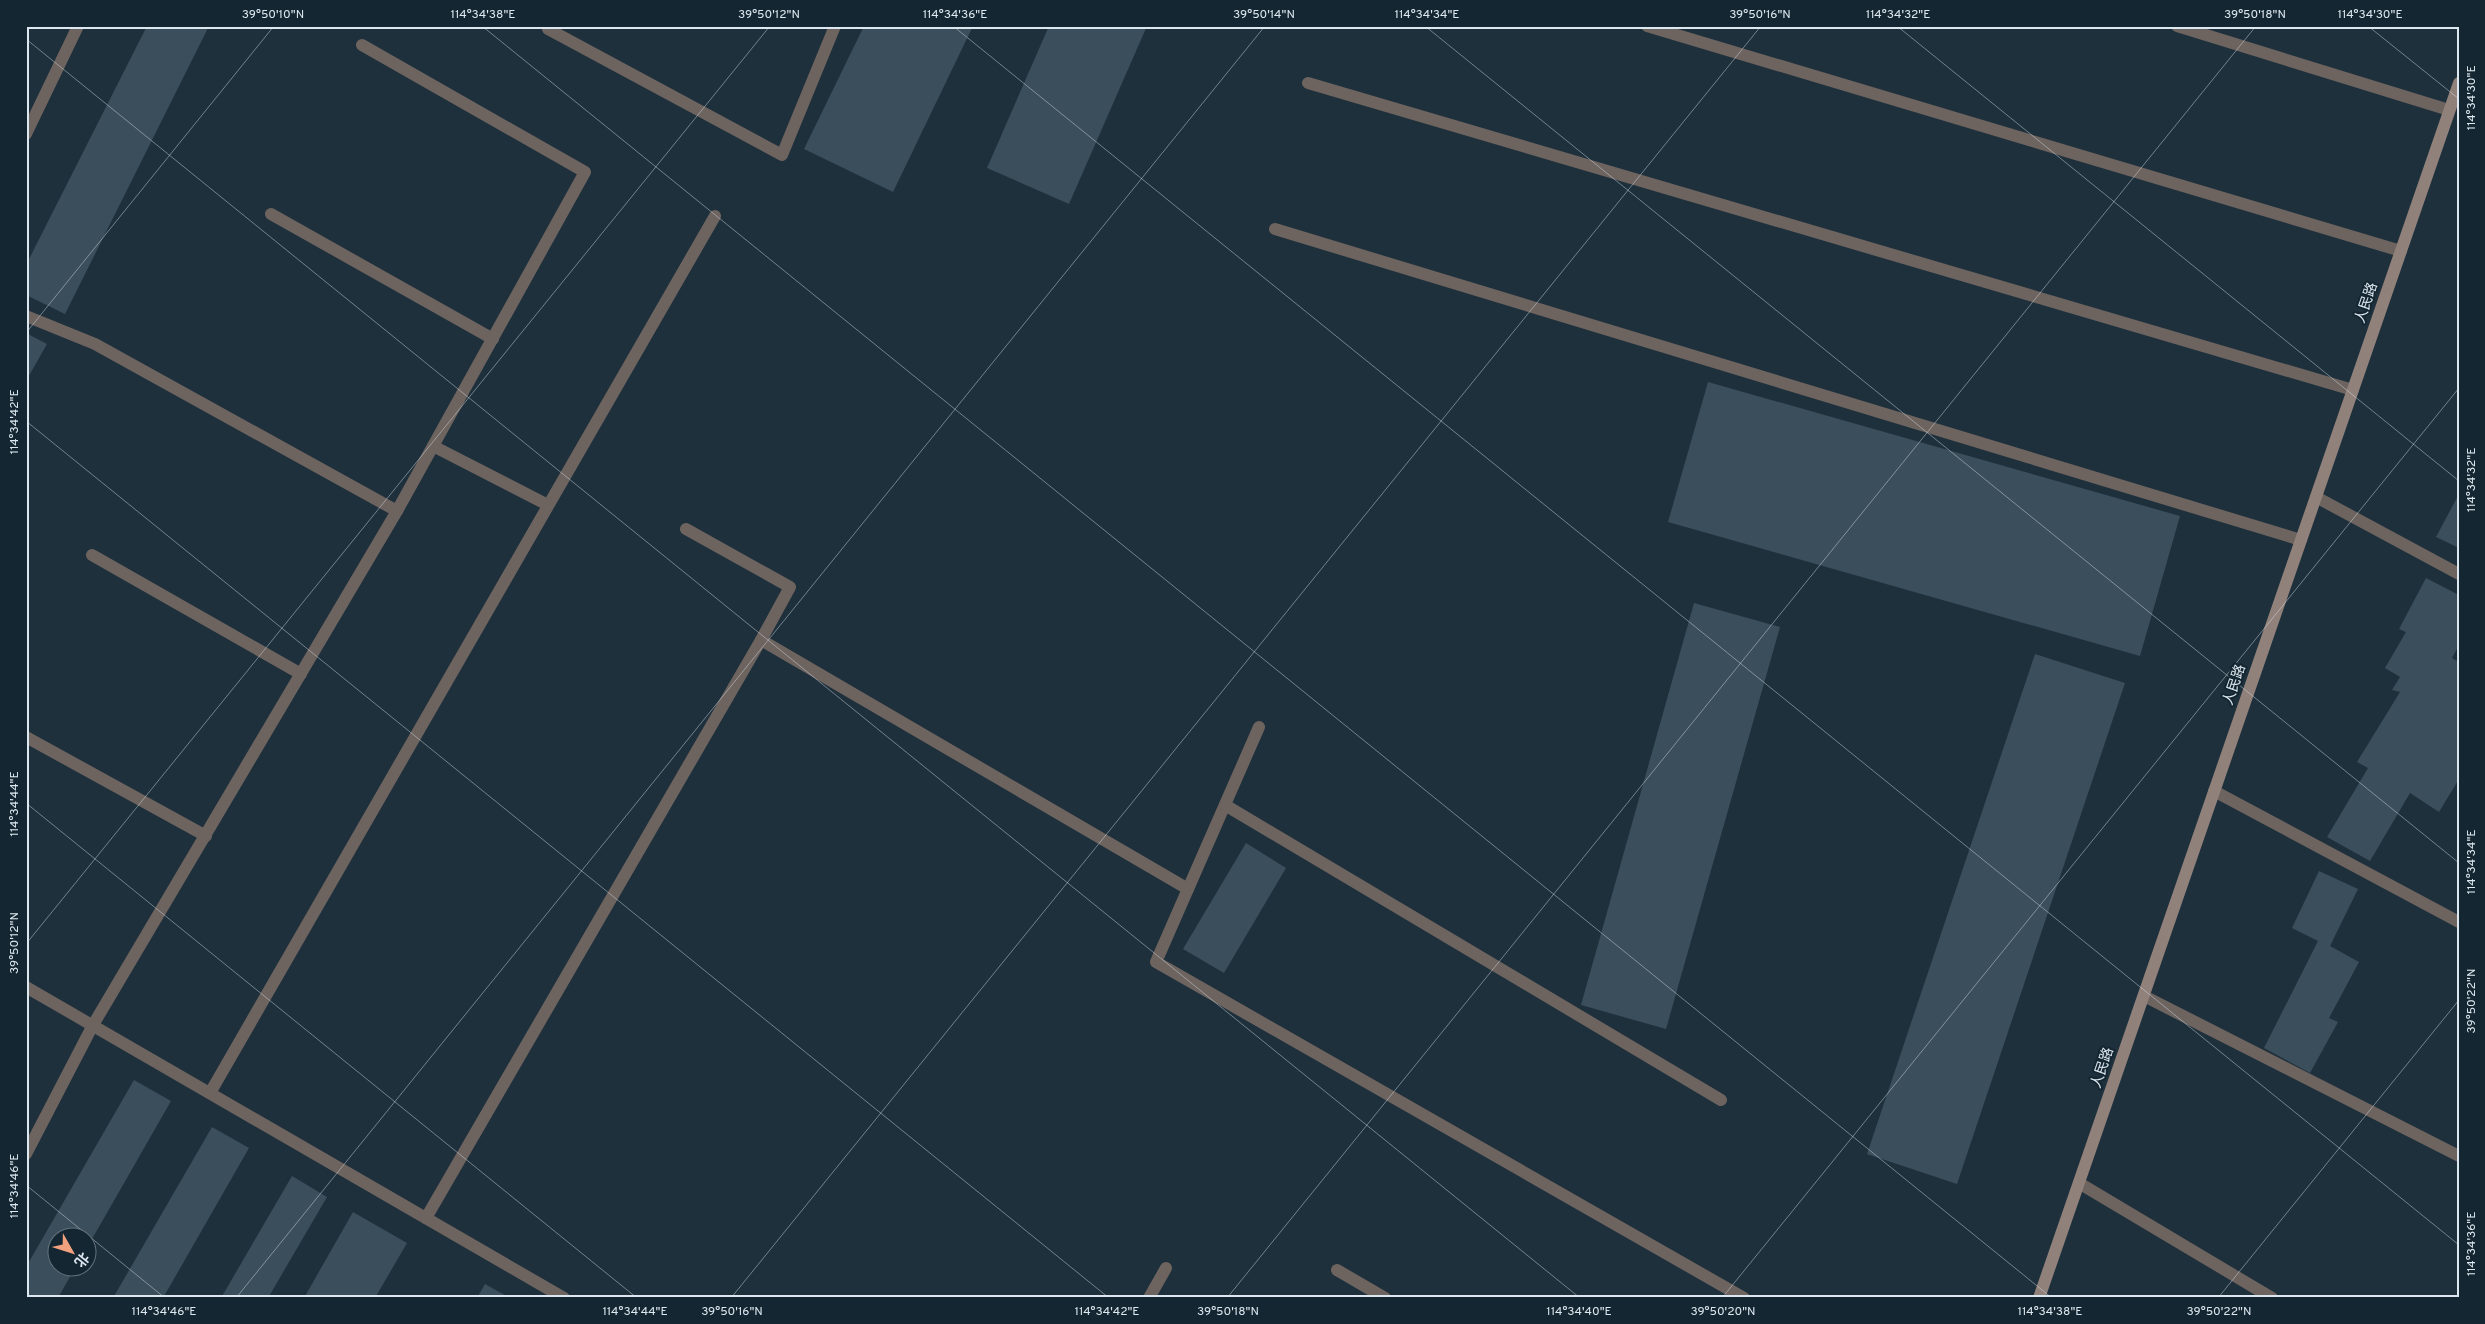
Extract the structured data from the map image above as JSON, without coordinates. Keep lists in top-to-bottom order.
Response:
{
  "streets": {
    "street": ["人民路"]
  },
  "north": "bottom right",
  "coordinates": [
    "39°50'10\"N",
    "114°34'38\"E",
    "39°50'12\"N",
    "114°34'36\"E",
    "39°50'14\"N",
    "114°34'34\"E",
    "39°50'16\"N",
    "114°34'32\"E",
    "39°50'18\"N",
    "114°34'30\"E",
    "114°34'42\"E",
    "114°34'44\"E",
    "39°50'22\"N",
    "114°34'46\"E",
    "114°34'40\"E",
    "39°50'20\"N"
  ]
}
